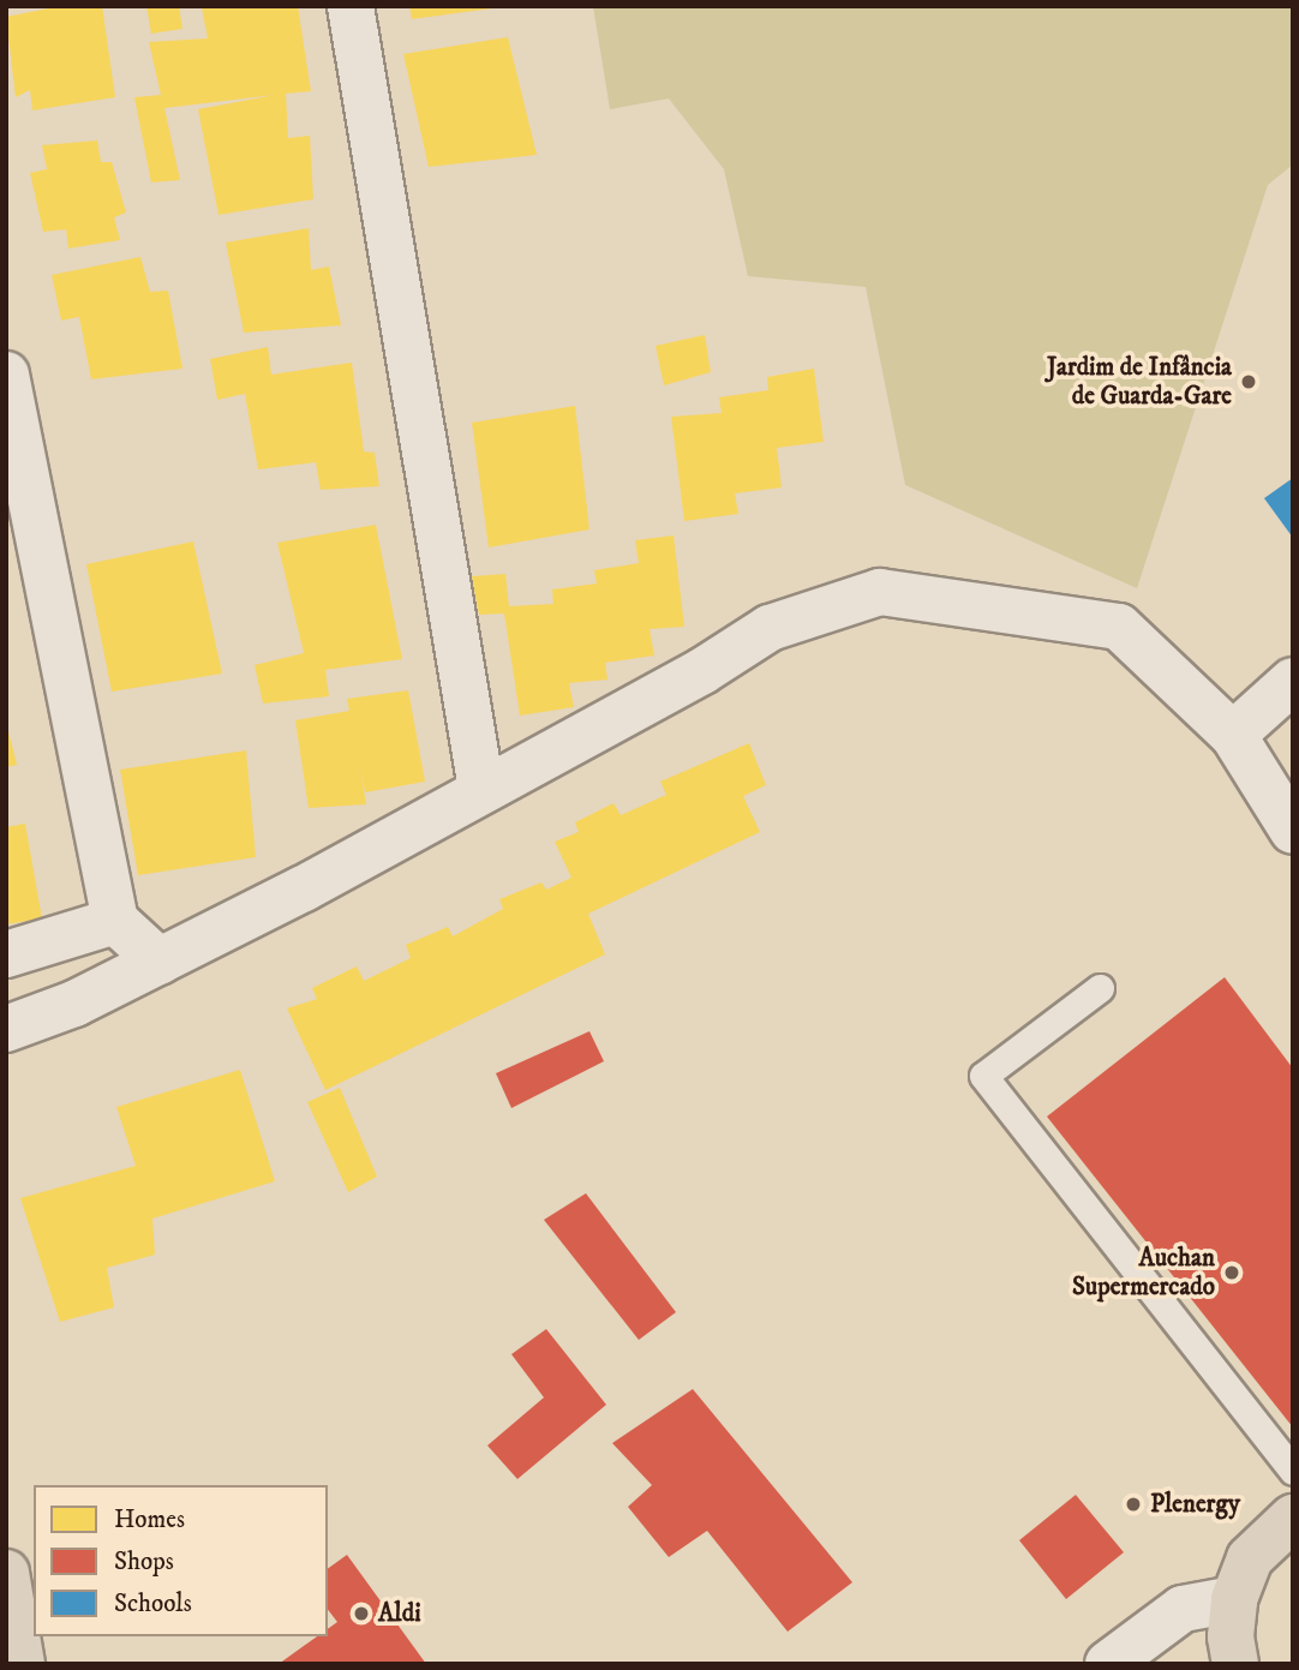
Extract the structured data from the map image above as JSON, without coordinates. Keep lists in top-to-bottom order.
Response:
{
  "places": [
    "Jardim de Infância de Guarda-Gare",
    "Auchan Supermercado",
    "Plenergy",
    "Aldi"
  ],
  "legend": ["Homes", "Shops", "Schools"]
}
